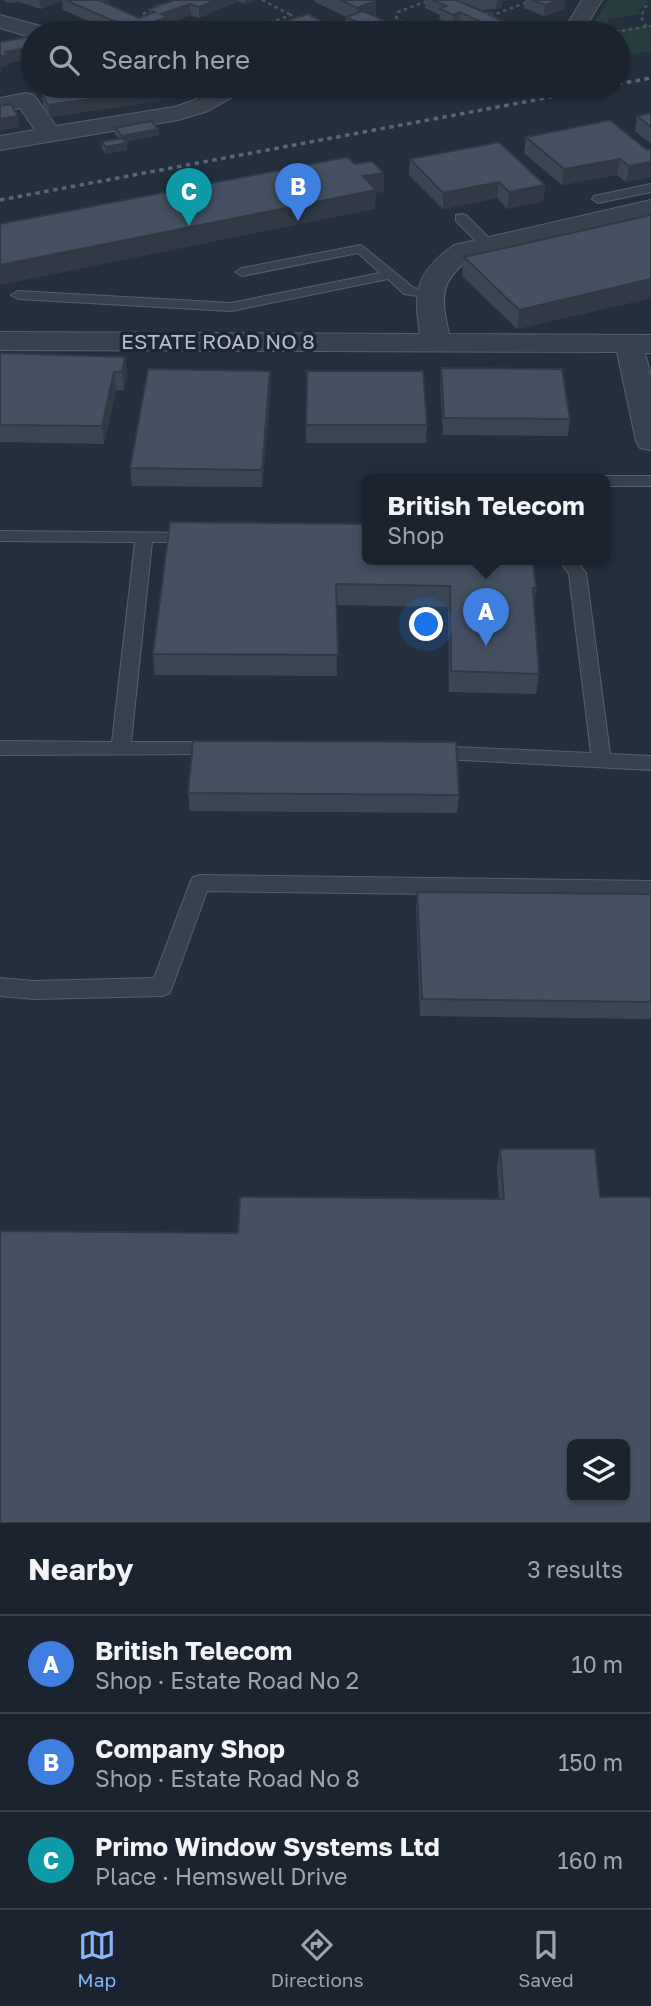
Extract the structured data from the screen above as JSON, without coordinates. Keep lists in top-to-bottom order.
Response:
{
  "streets": {
    "street": ["ESTATE ROAD NO 8"]
  },
  "page": {
    "search": "Search here",
    "pins": ["B", "C", "A"],
    "popup": ["British Telecom", "Shop"],
    "heading": ["Nearby", "3 results"],
    "list": [
      {
        "mark": "A",
        "name": "British Telecom",
        "note": "Shop · Estate Road No 2",
        "value": "10 m"
      },
      {
        "mark": "B",
        "name": "Company Shop",
        "note": "Shop · Estate Road No 8",
        "value": "150 m"
      },
      {
        "mark": "C",
        "name": "Primo Window Systems Ltd",
        "note": "Place · Hemswell Drive",
        "value": "160 m"
      }
    ],
    "nav": ["Map", "Directions", "Saved"]
  }
}
